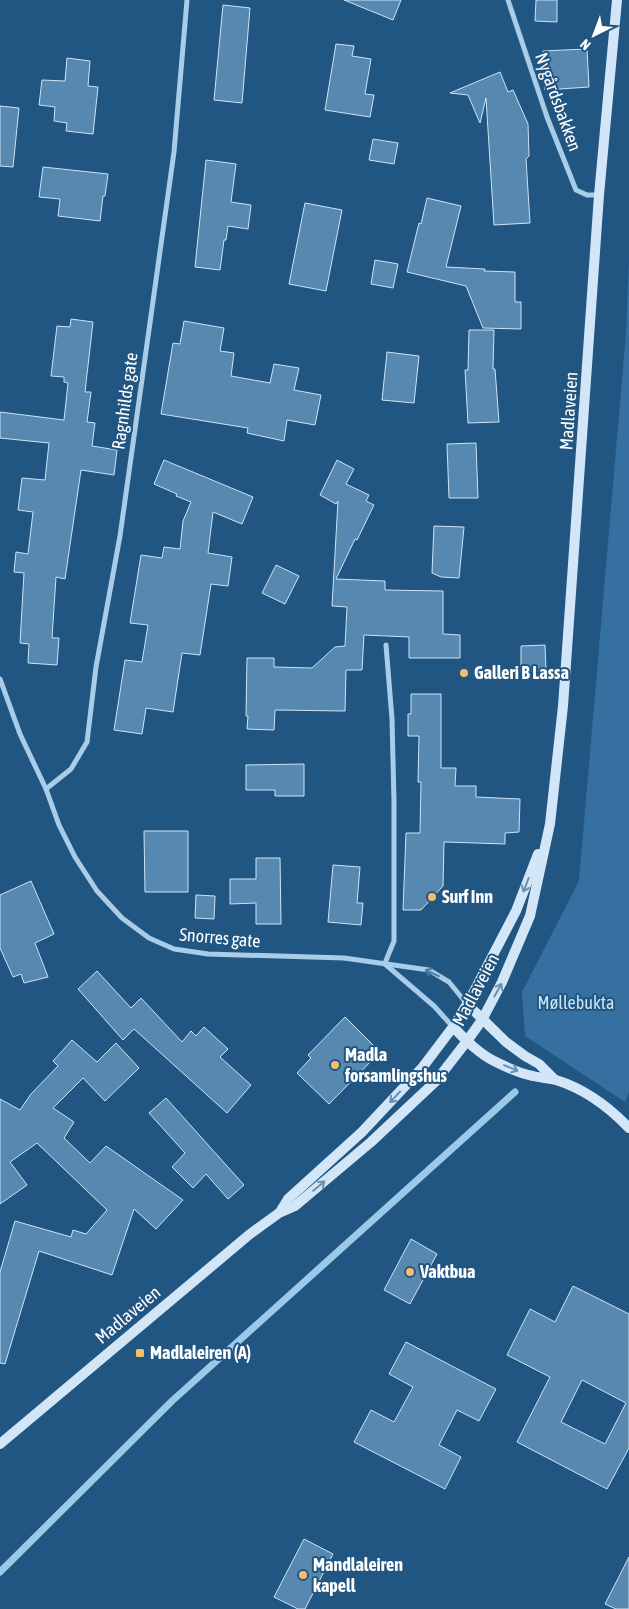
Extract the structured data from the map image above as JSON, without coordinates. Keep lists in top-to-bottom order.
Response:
{
  "streets": {
    "main road": ["Madlaveien"],
    "street": ["Nygårdsbakken", "Ragnhilds gate", "Snorres gate"]
  },
  "crossings": [
    ["Nygårdsbakken", "Madlaveien"],
    ["Ragnhilds gate", "Snorres gate"],
    ["Madlaveien", "Snorres gate"]
  ],
  "parks": ["Møllebukta"],
  "places": {
    "other": [
      "Galleri B Lassa",
      "Surf Inn",
      "Madla forsamlingshus",
      "Vaktbua",
      "Mandlaleiren kapell"
    ],
    "transit": ["Madlaleiren (A)"]
  },
  "north": "bottom left"
}
